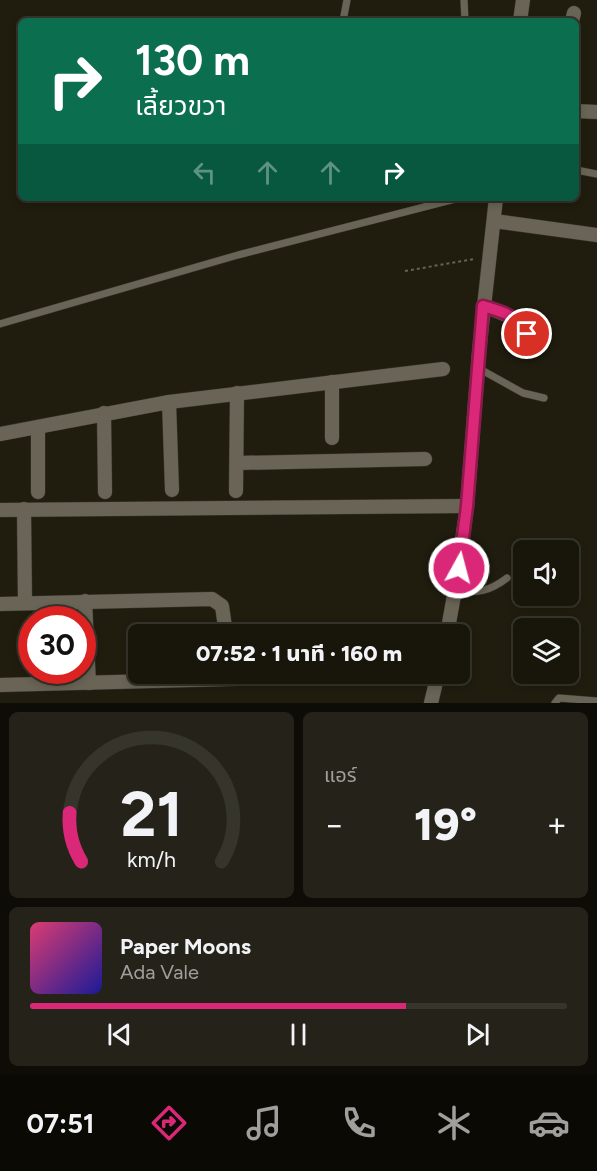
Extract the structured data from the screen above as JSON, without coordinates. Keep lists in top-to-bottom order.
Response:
{
  "page": {
    "turn": ["130 m", "เลี้ยวขวา"],
    "limit": "30",
    "trip": "07:52 · 1 นาที · 160 m",
    "tile": "แอร์",
    "heat": ["−", "19°", "+"],
    "song": ["Paper Moons", "Ada Vale"],
    "tabs": "07:51",
    "gauge": ["21", "km/h"]
  }
}
